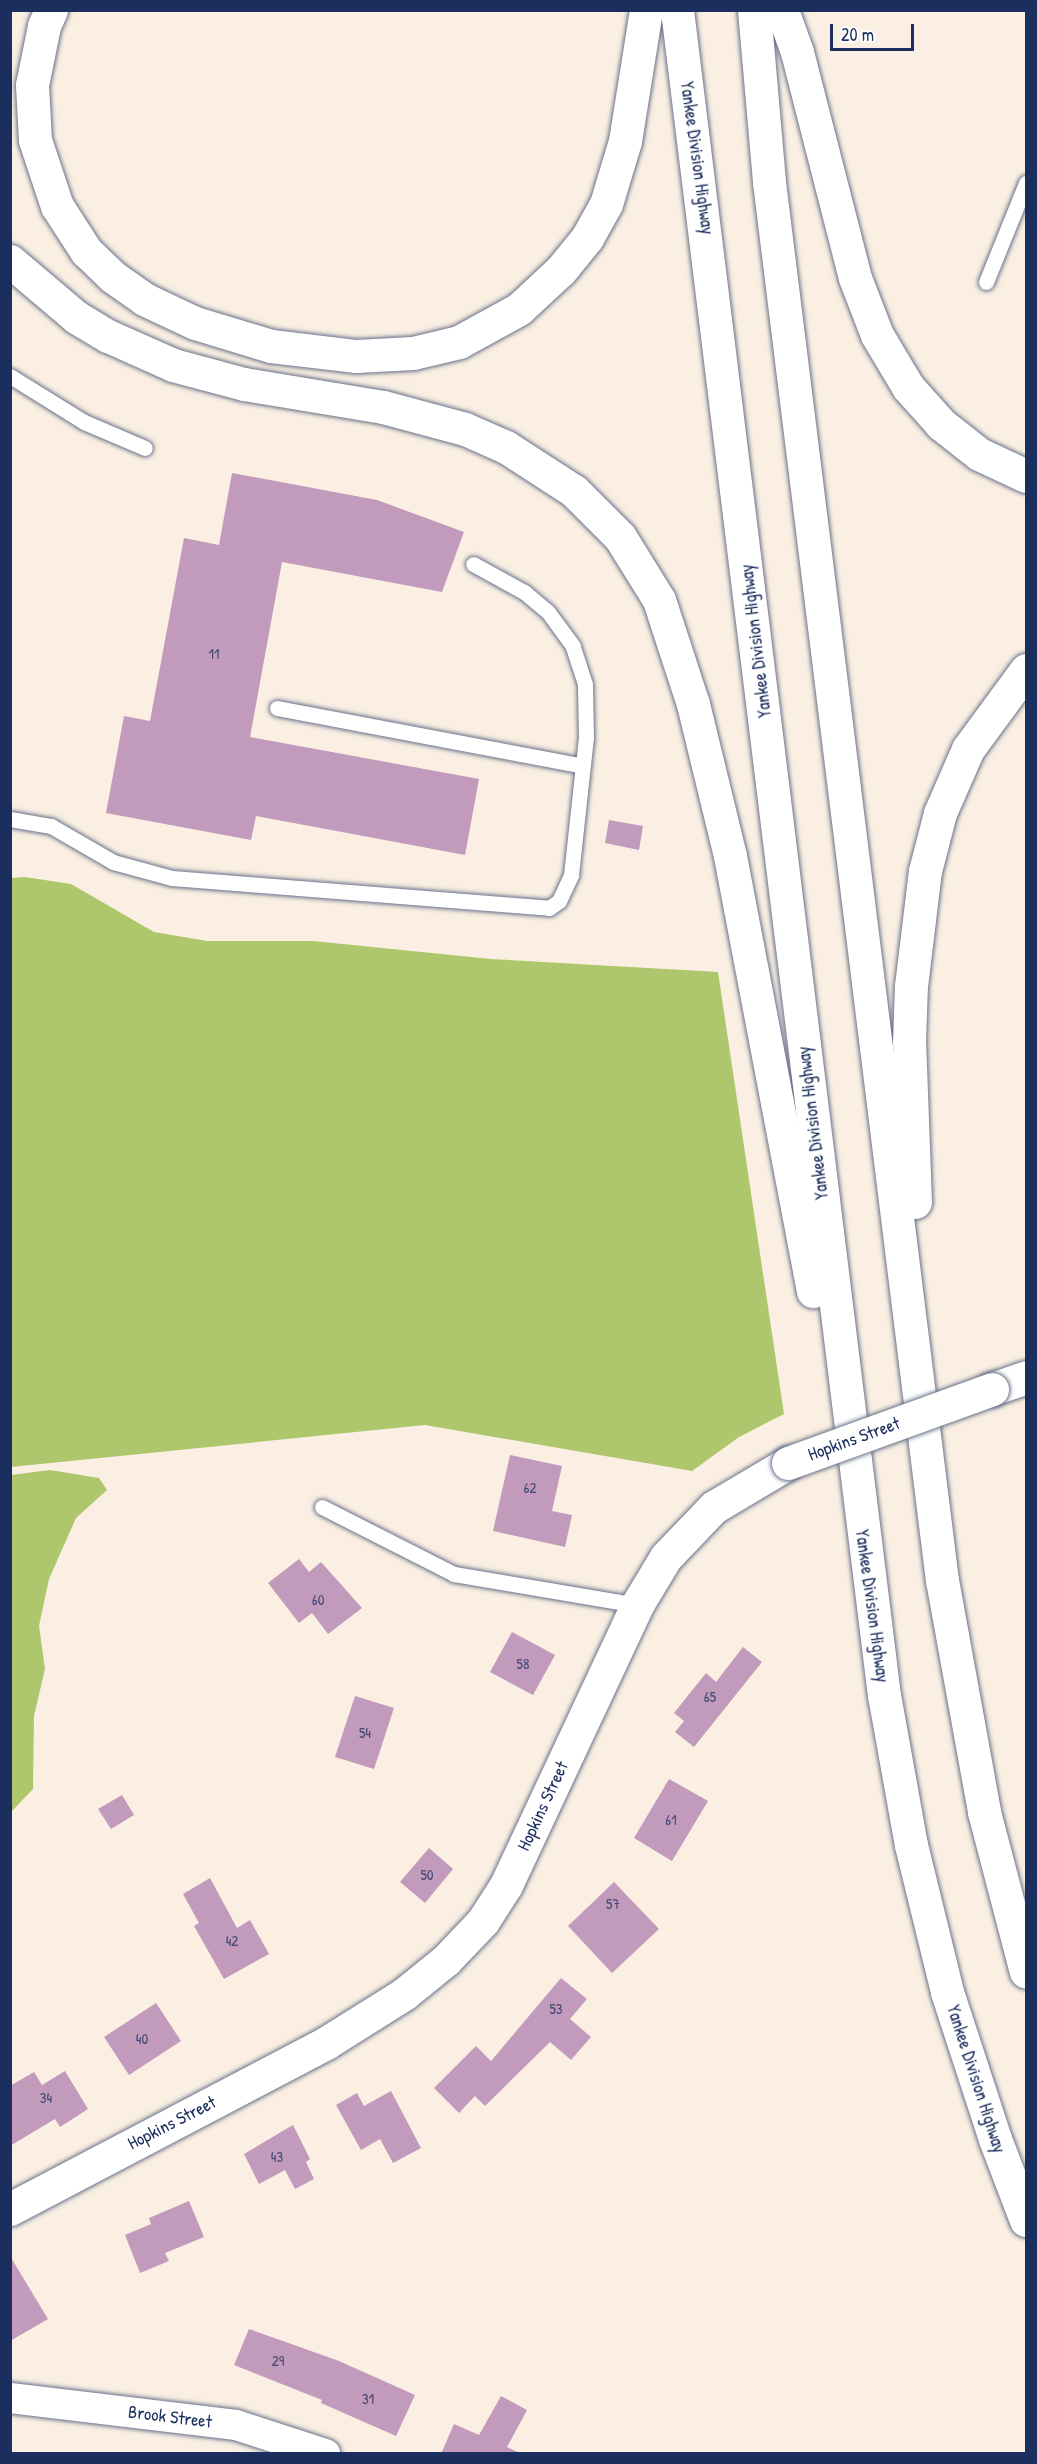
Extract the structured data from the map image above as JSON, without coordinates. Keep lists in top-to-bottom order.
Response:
{
  "streets": {
    "main road": ["Yankee Division Highway", "Hopkins Street"],
    "street": ["Brook Street"]
  },
  "house_numbers": [
    "11",
    "62",
    "60",
    "58",
    "65",
    "54",
    "61",
    "50",
    "57",
    "42",
    "53",
    "40",
    "34",
    "43",
    "29",
    "31"
  ],
  "scale_bar": "20 m"
}
